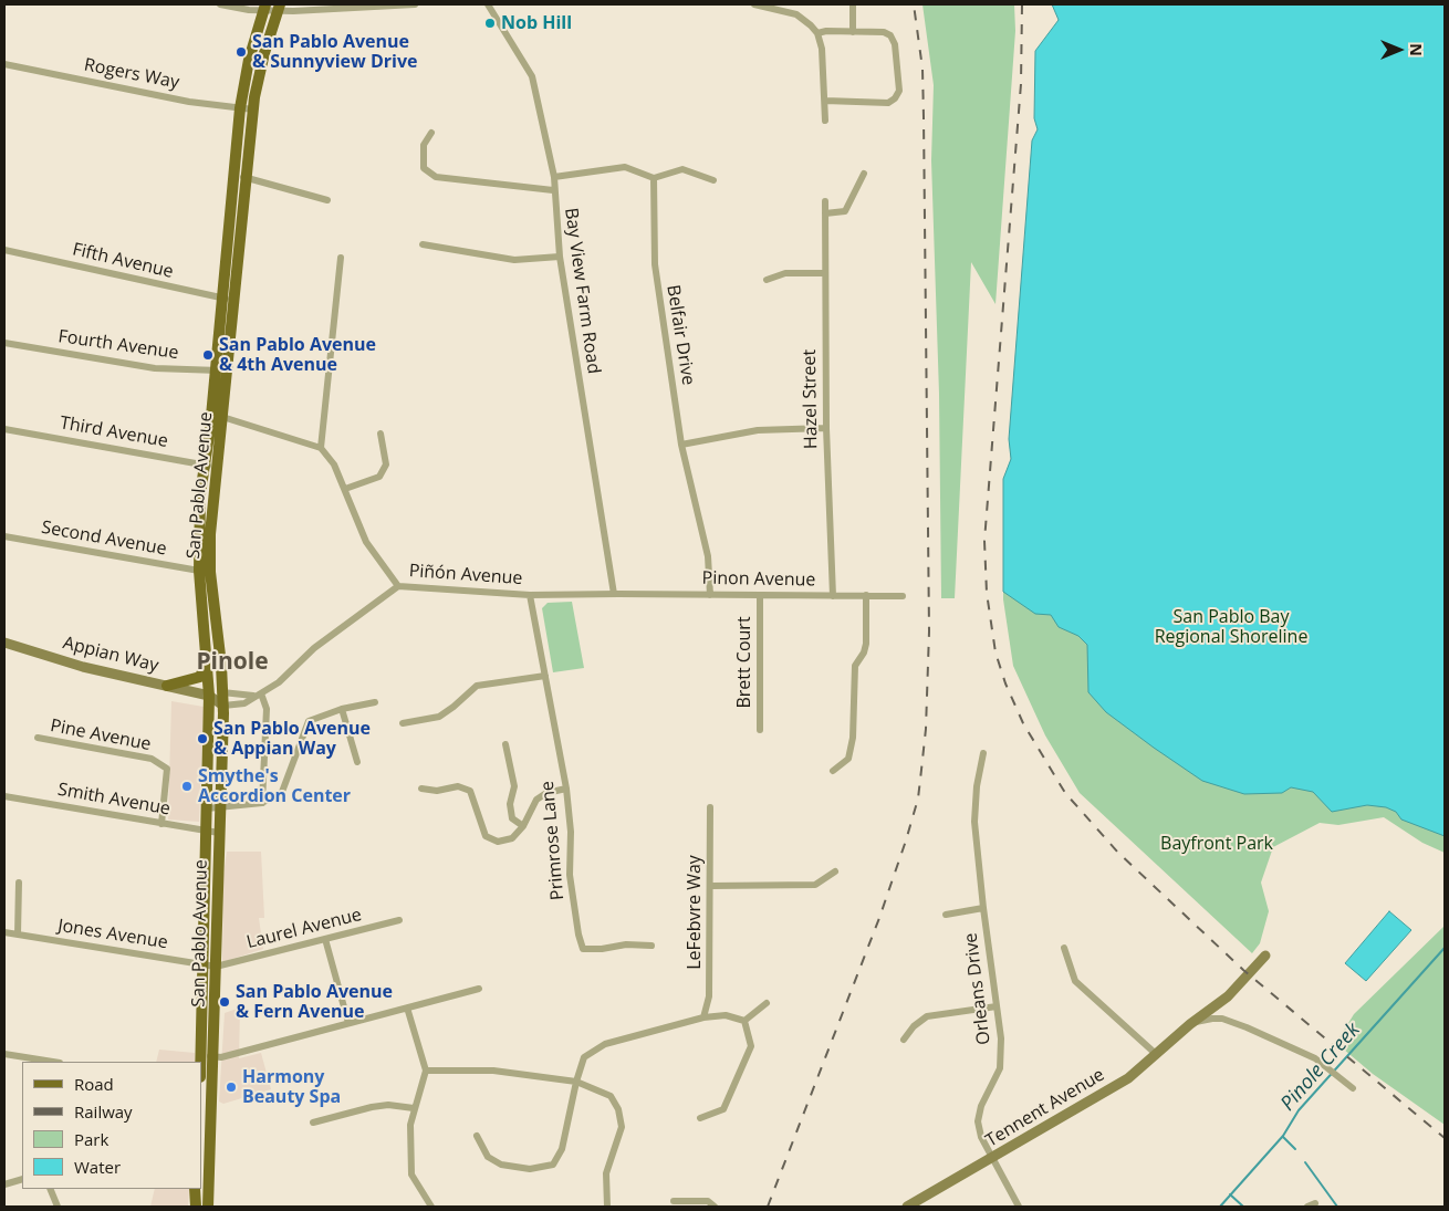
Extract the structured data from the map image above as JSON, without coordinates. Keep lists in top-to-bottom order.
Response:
{
  "streets": {
    "main road": ["San Pablo Avenue"],
    "street": [
      "Rogers Way",
      "Fifth Avenue",
      "Bay View Farm Road",
      "Belfair Drive",
      "Fourth Avenue",
      "Hazel Street",
      "Third Avenue",
      "Second Avenue",
      "Piñón Avenue",
      "Pinon Avenue",
      "Appian Way",
      "Brett Court",
      "Pine Avenue",
      "Smith Avenue",
      "Primrose Lane",
      "LeFebvre Way",
      "Laurel Avenue",
      "Jones Avenue",
      "Orleans Drive",
      "Tennent Avenue"
    ]
  },
  "crossings": [
    ["Rogers Way", "San Pablo Avenue"],
    ["Fifth Avenue", "San Pablo Avenue"],
    ["Bay View Farm Road", "Piñón Avenue"],
    ["Bay View Farm Road", "Pinon Avenue"],
    ["Belfair Drive", "Pinon Avenue"],
    ["Fourth Avenue", "San Pablo Avenue"],
    ["Hazel Street", "Pinon Avenue"],
    ["Third Avenue", "San Pablo Avenue"],
    ["San Pablo Avenue", "Second Avenue"],
    ["San Pablo Avenue", "Piñón Avenue"],
    ["San Pablo Avenue", "Appian Way"],
    ["San Pablo Avenue", "Smith Avenue"],
    ["San Pablo Avenue", "Laurel Avenue"],
    ["San Pablo Avenue", "Jones Avenue"],
    ["Piñón Avenue", "Pinon Avenue"],
    ["Piñón Avenue", "Appian Way"],
    ["Piñón Avenue", "Primrose Lane"],
    ["Pinon Avenue", "Brett Court"],
    ["Pine Avenue", "Smith Avenue"],
    ["Laurel Avenue", "Jones Avenue"],
    ["Orleans Drive", "Tennent Avenue"]
  ],
  "districts": ["Pinole"],
  "water": ["Pinole Creek"],
  "parks": ["San Pablo Bay Regional Shoreline", "Bayfront Park"],
  "places": [
    "Nob Hill",
    "San Pablo Avenue & Sunnyview Drive",
    "San Pablo Avenue & 4th Avenue",
    "San Pablo Avenue & Appian Way",
    "Smythe's Accordion Center",
    "San Pablo Avenue & Fern Avenue",
    "Harmony Beauty Spa"
  ],
  "legend": [
    "Road",
    "Railway",
    "Park",
    "Water"
  ],
  "north": "right"
}
